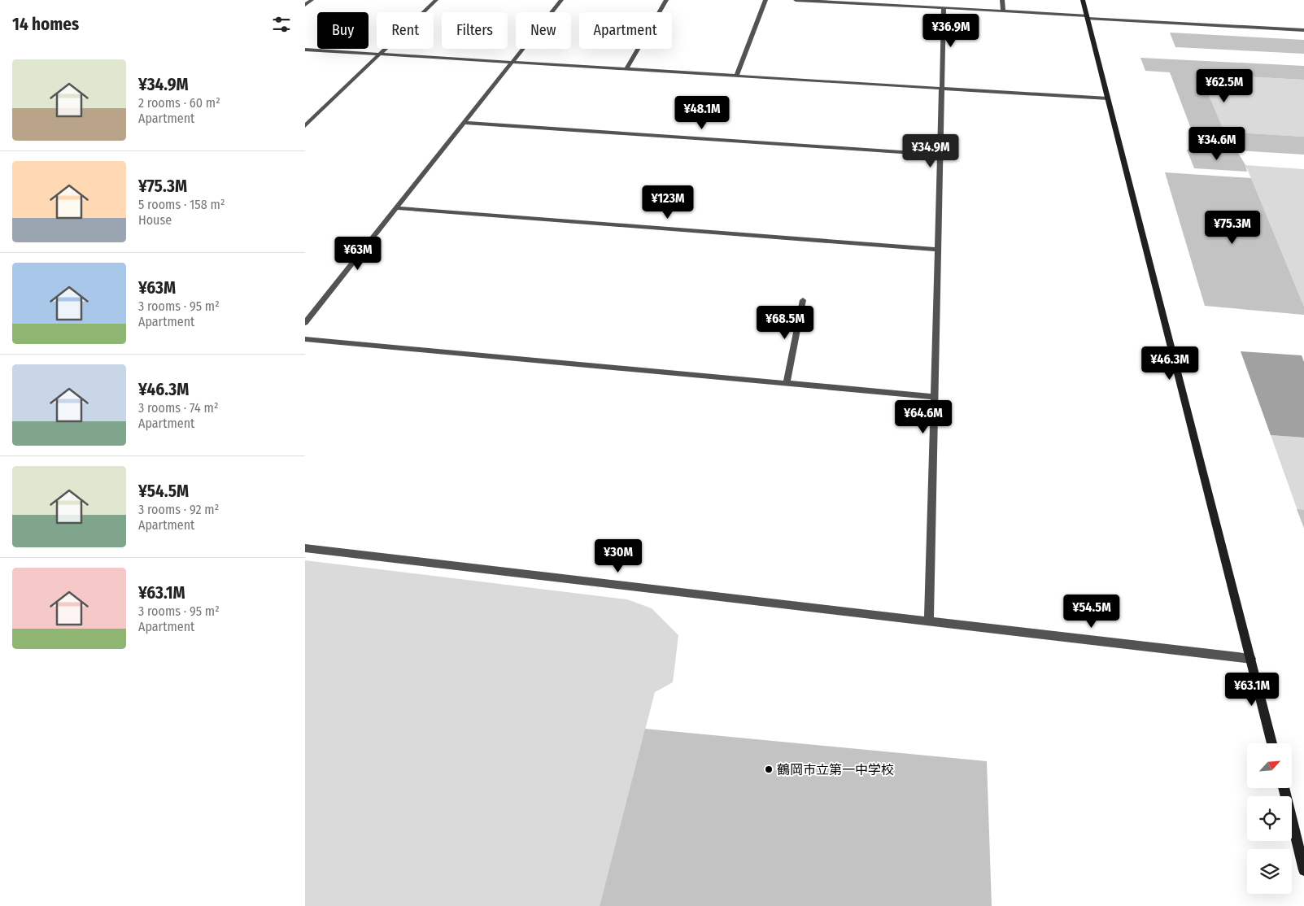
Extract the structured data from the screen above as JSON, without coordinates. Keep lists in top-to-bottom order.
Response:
{
  "places": ["鶴岡市立第一中学校"],
  "north": "top right",
  "page": {
    "heading": "14 homes",
    "chip": [
      "Buy",
      "Rent",
      "Filters",
      "New",
      "Apartment"
    ],
    "price": [
      "¥36.9M",
      "¥62.5M",
      "¥48.1M",
      "¥34.6M",
      "¥34.9M",
      "¥123M",
      "¥75.3M",
      "¥63M",
      "¥68.5M",
      "¥46.3M",
      "¥64.6M",
      "¥30M",
      "¥54.5M",
      "¥63.1M"
    ],
    "list": [
      {
        "name": "¥34.9M",
        "note": "2 rooms · 60 m² · Apartment"
      },
      {
        "name": "¥75.3M",
        "note": "5 rooms · 158 m² · House"
      },
      {
        "name": "¥63M",
        "note": "3 rooms · 95 m² · Apartment"
      },
      {
        "name": "¥46.3M",
        "note": "3 rooms · 74 m² · Apartment"
      },
      {
        "name": "¥54.5M",
        "note": "3 rooms · 92 m² · Apartment"
      },
      {
        "name": "¥63.1M",
        "note": "3 rooms · 95 m² · Apartment"
      }
    ]
  }
}
